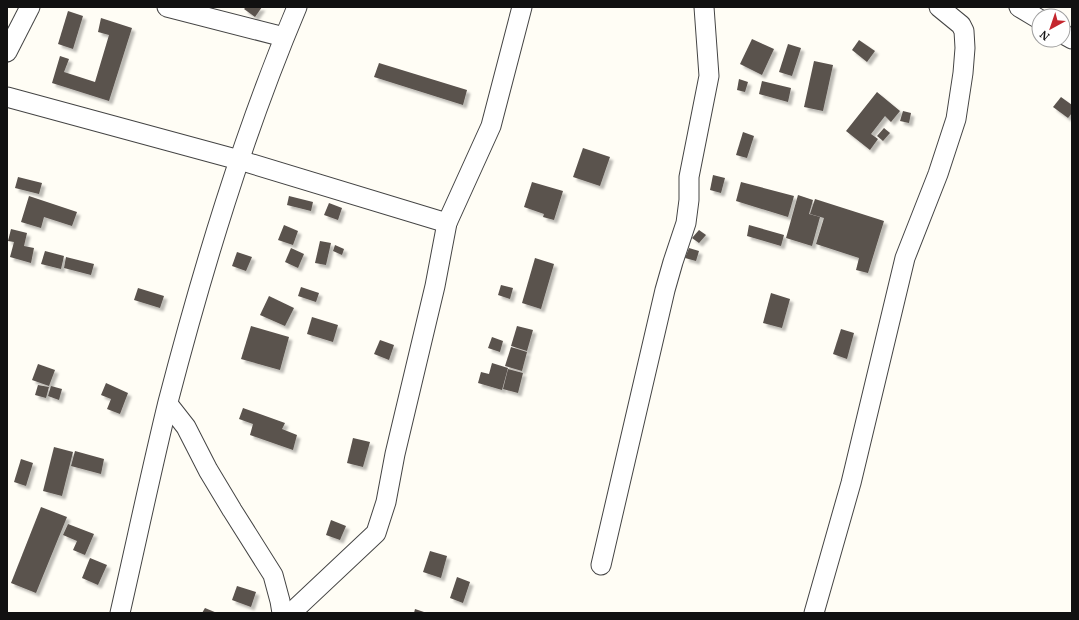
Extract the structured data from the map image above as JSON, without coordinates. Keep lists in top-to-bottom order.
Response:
{
  "north": "bottom left"
}
